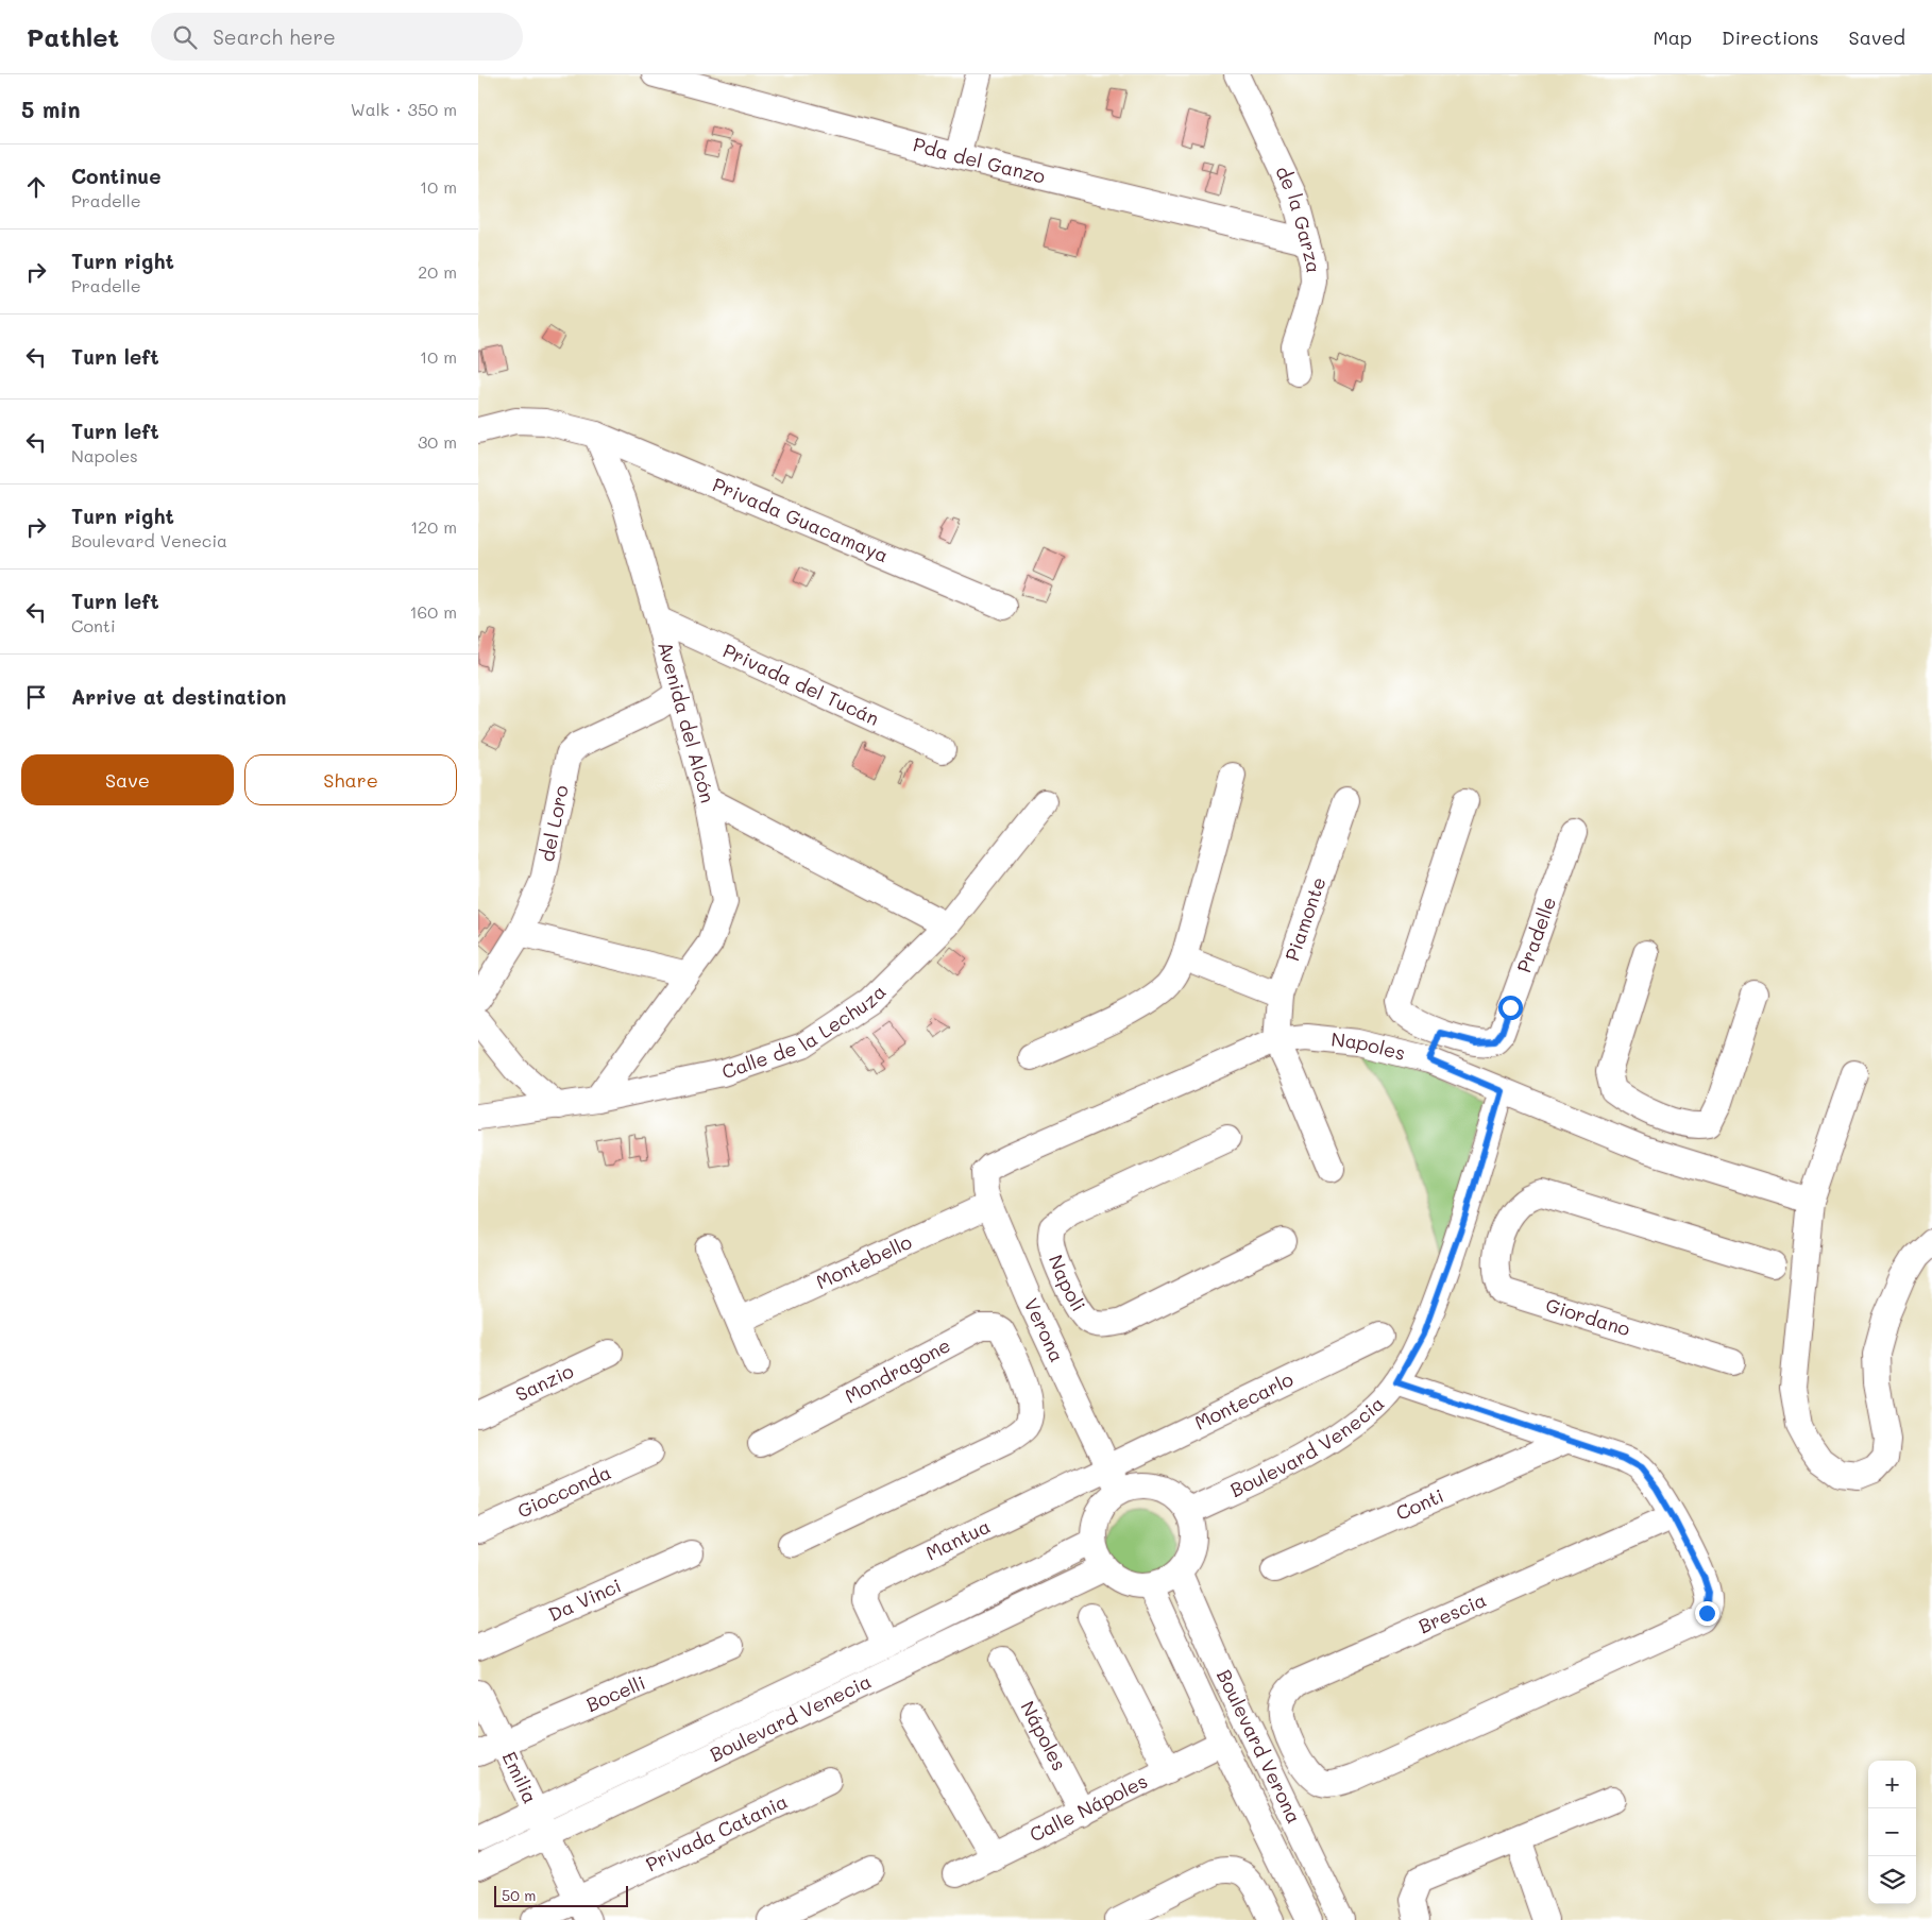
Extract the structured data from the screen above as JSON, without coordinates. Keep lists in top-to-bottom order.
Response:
{
  "streets": {
    "street": [
      "Pda del Ganzo",
      "de la Garza",
      "Privada Guacamaya",
      "Privada del Tucán",
      "Avenida del Alcón",
      "del Loro",
      "Piamonte",
      "Pradelle",
      "Calle de la Lechuza",
      "Napoles",
      "Montebello",
      "Napoli",
      "Giordano",
      "Verona",
      "Mondragone",
      "Sanzio",
      "Montecarlo",
      "Boulevard Venecia",
      "Giocconda",
      "Conti",
      "Mantua",
      "Da Vinci",
      "Brescia",
      "Bocelli",
      "Nápoles",
      "Boulevard Verona",
      "Emilia",
      "Calle Nápoles",
      "Privada Catania"
    ]
  },
  "crossings": [
    ["Pda del Ganzo", "de la Garza"],
    ["Privada Guacamaya", "Avenida del Alcón"],
    ["Privada del Tucán", "Avenida del Alcón"],
    ["Avenida del Alcón", "del Loro"],
    ["Avenida del Alcón", "Calle de la Lechuza"],
    ["Piamonte", "Napoles"],
    ["Napoles", "Verona"],
    ["Napoles", "Boulevard Venecia"],
    ["Montebello", "Verona"],
    ["Verona", "Montecarlo"],
    ["Verona", "Boulevard Venecia"],
    ["Verona", "Mantua"],
    ["Verona", "Boulevard Verona"],
    ["Montecarlo", "Boulevard Venecia"],
    ["Montecarlo", "Mantua"],
    ["Montecarlo", "Boulevard Verona"],
    ["Boulevard Venecia", "Mantua"],
    ["Boulevard Venecia", "Boulevard Verona"],
    ["Boulevard Venecia", "Emilia"],
    ["Mantua", "Boulevard Verona"],
    ["Bocelli", "Emilia"],
    ["Nápoles", "Calle Nápoles"],
    ["Boulevard Verona", "Calle Nápoles"],
    ["Emilia", "Privada Catania"]
  ],
  "scale_bar": "50 m",
  "page": {
    "header": "Pathlet",
    "search": "Search here",
    "nav": ["Map", "Directions", "Saved"],
    "heading": ["5 min", "Walk · 350 m"],
    "list": [
      ["Continue", "Pradelle", "10 m"],
      ["Turn right", "Pradelle", "20 m"],
      ["Turn left", "10 m"],
      ["Turn left", "Napoles", "30 m"],
      ["Turn right", "Boulevard Venecia", "120 m"],
      ["Turn left", "Conti", "160 m"],
      "Arrive at destination"
    ],
    "buttons": ["Save", "Share"],
    "map_buttons": ["+", "−"],
    "scale": "50 m"
  }
}
